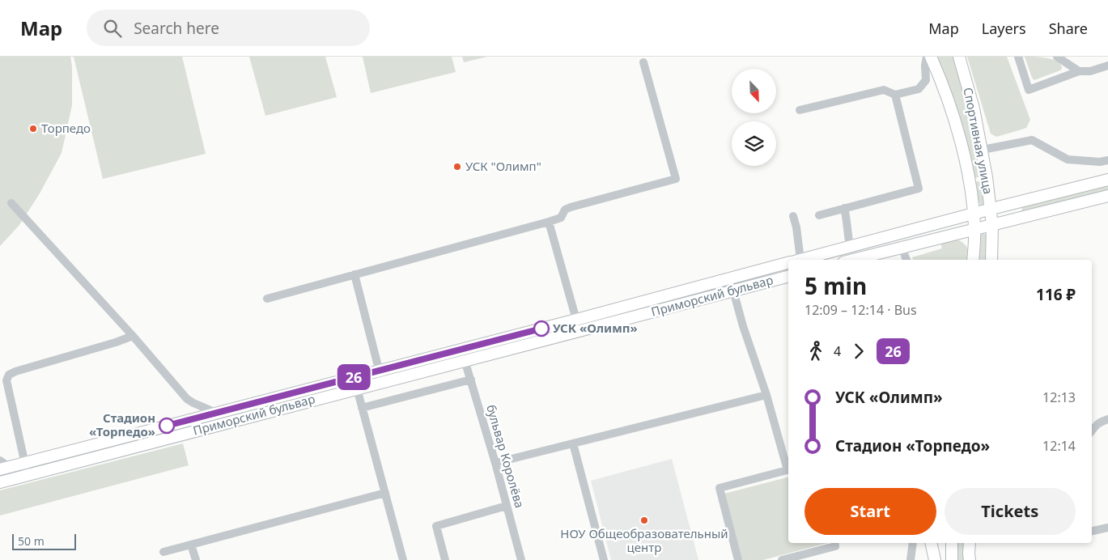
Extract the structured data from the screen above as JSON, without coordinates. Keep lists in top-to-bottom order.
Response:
{
  "streets": {
    "main road": ["Спортивная улица", "Приморский бульвар"],
    "street": ["бульвар Королёва"]
  },
  "crossings": [
    ["Приморский бульвар", "бульвар Королёва"]
  ],
  "places": [
    "Торпедо",
    "УСК \"Олимп\"",
    "УСК «Олимп»",
    "Стадион «Торпедо»",
    "НОУ Общеобразовательный центр"
  ],
  "lines": ["bus line 26"],
  "scale_bar": "50 m",
  "north": "bottom right",
  "page": {
    "header": "Map",
    "search": "Search here",
    "nav": ["Map", "Layers", "Share"],
    "on_map": "26",
    "heading": ["5 min", "12:09 – 12:14 · Bus", "116 ₽"],
    "legs": ["4", "26"],
    "list": [
      {
        "name": "УСК «Олимп»",
        "value": "12:13"
      },
      {
        "name": "Стадион «Торпедо»",
        "value": "12:14"
      }
    ],
    "buttons": ["Start", "Tickets"],
    "scale": "50 m"
  }
}
